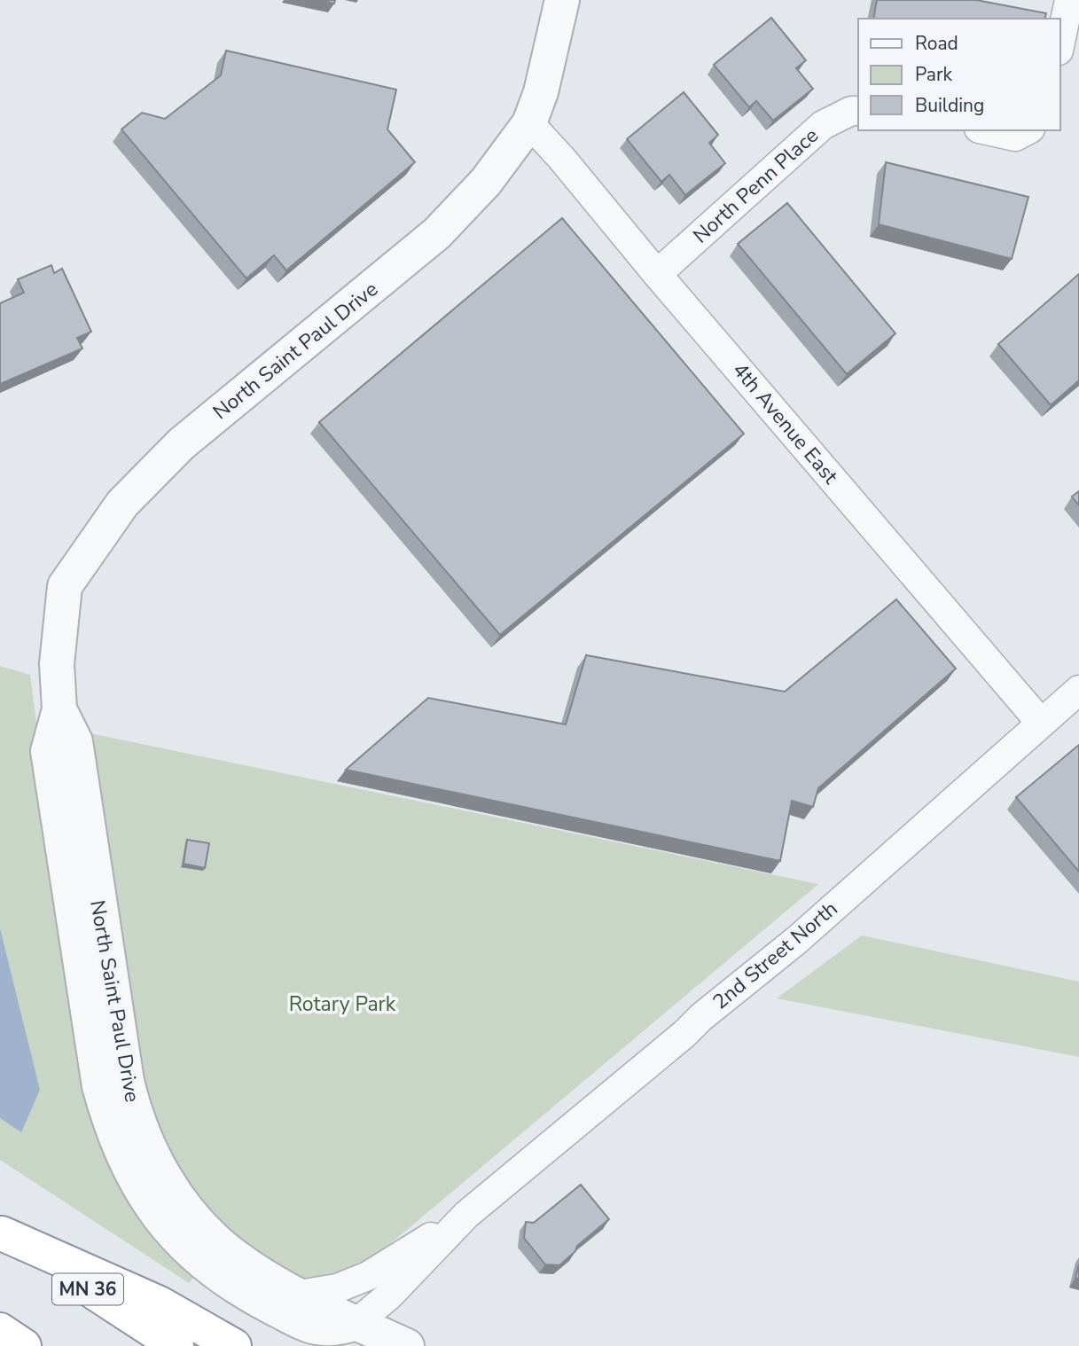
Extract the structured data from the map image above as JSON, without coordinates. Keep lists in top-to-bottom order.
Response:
{
  "streets": {
    "highway": ["MN 36"],
    "street": [
      "North Penn Place",
      "North Saint Paul Drive",
      "4th Avenue East",
      "2nd Street North"
    ]
  },
  "crossings": [
    ["North Penn Place", "4th Avenue East"],
    ["North Saint Paul Drive", "4th Avenue East"],
    ["North Saint Paul Drive", "2nd Street North"],
    ["4th Avenue East", "2nd Street North"]
  ],
  "parks": ["Rotary Park"],
  "legend": ["Road", "Park", "Building"]
}
